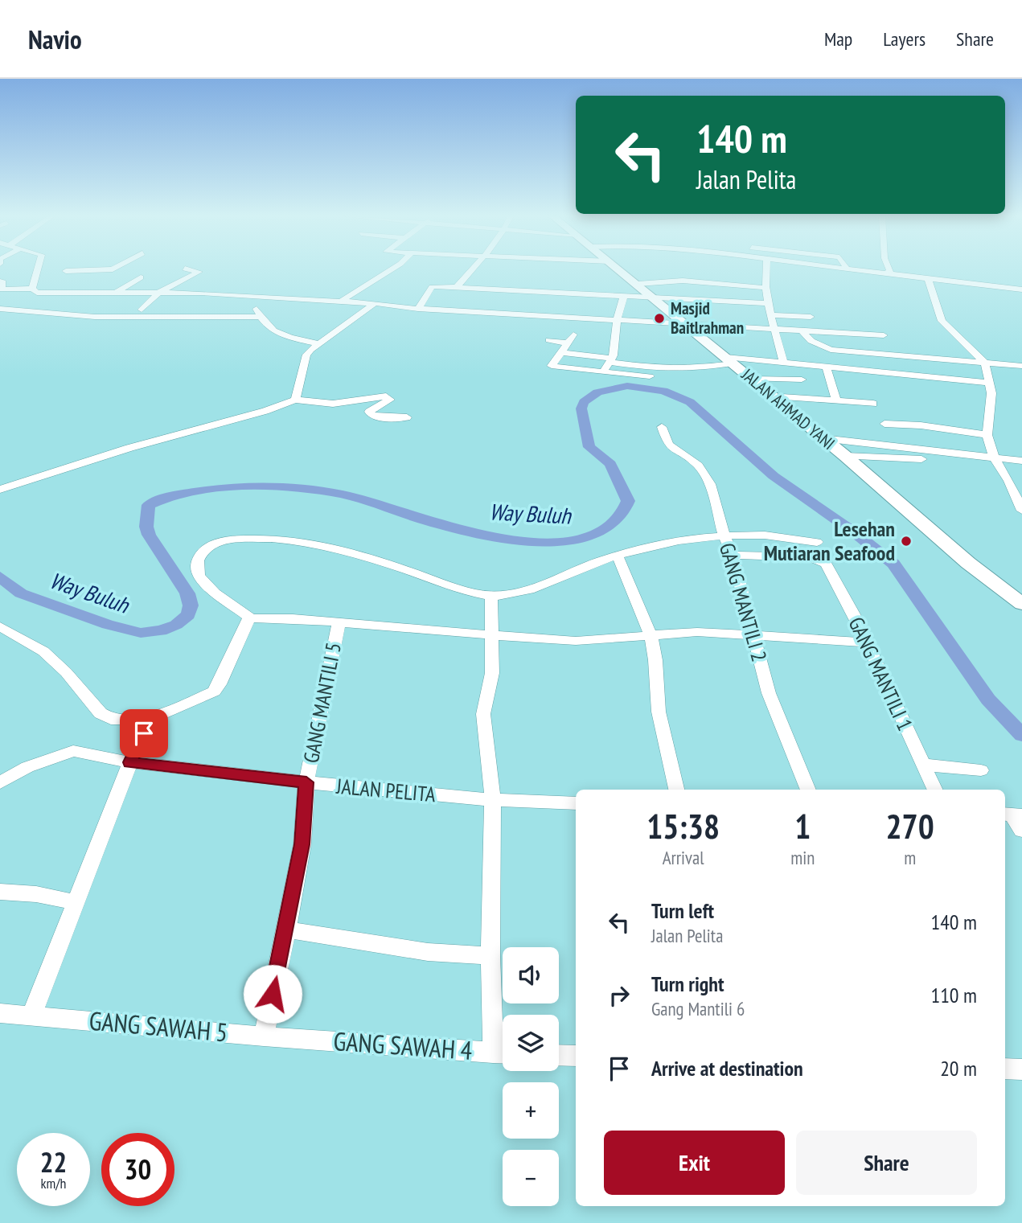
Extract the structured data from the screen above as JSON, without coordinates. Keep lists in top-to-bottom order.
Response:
{
  "streets": {
    "highway": ["JALAN AHMAD YANI"],
    "street": [
      "GANG MANTILI 2",
      "GANG MANTILI 1",
      "GANG MANTILI 5",
      "JALAN PELITA",
      "GANG SAWAH 5",
      "GANG SAWAH 4"
    ]
  },
  "crossings": [
    ["GANG MANTILI 2", "GANG MANTILI 1"],
    ["GANG MANTILI 5", "JALAN PELITA"],
    ["JALAN PELITA", "GANG SAWAH 4"],
    ["GANG SAWAH 5", "GANG SAWAH 4"]
  ],
  "water": ["Way Buluh"],
  "places": ["Masjid Baitlrahman", "Lesehan Mutiaran Seafood"],
  "page": {
    "header": "Navio",
    "nav": ["Map", "Layers", "Share"],
    "turn": ["140 m", "Jalan Pelita"],
    "eta": [
      "15:38",
      "Arrival",
      "1",
      "min",
      "270",
      "m"
    ],
    "list": [
      {
        "name": "Turn left",
        "note": "Jalan Pelita",
        "value": "140 m"
      },
      {
        "name": "Turn right",
        "note": "Gang Mantili 6",
        "value": "110 m"
      },
      {
        "name": "Arrive at destination",
        "value": "20 m"
      }
    ],
    "map_buttons": ["+", "−"],
    "buttons": ["Exit", "Share"],
    "speed": "22 km/h",
    "limit": "30"
  }
}
